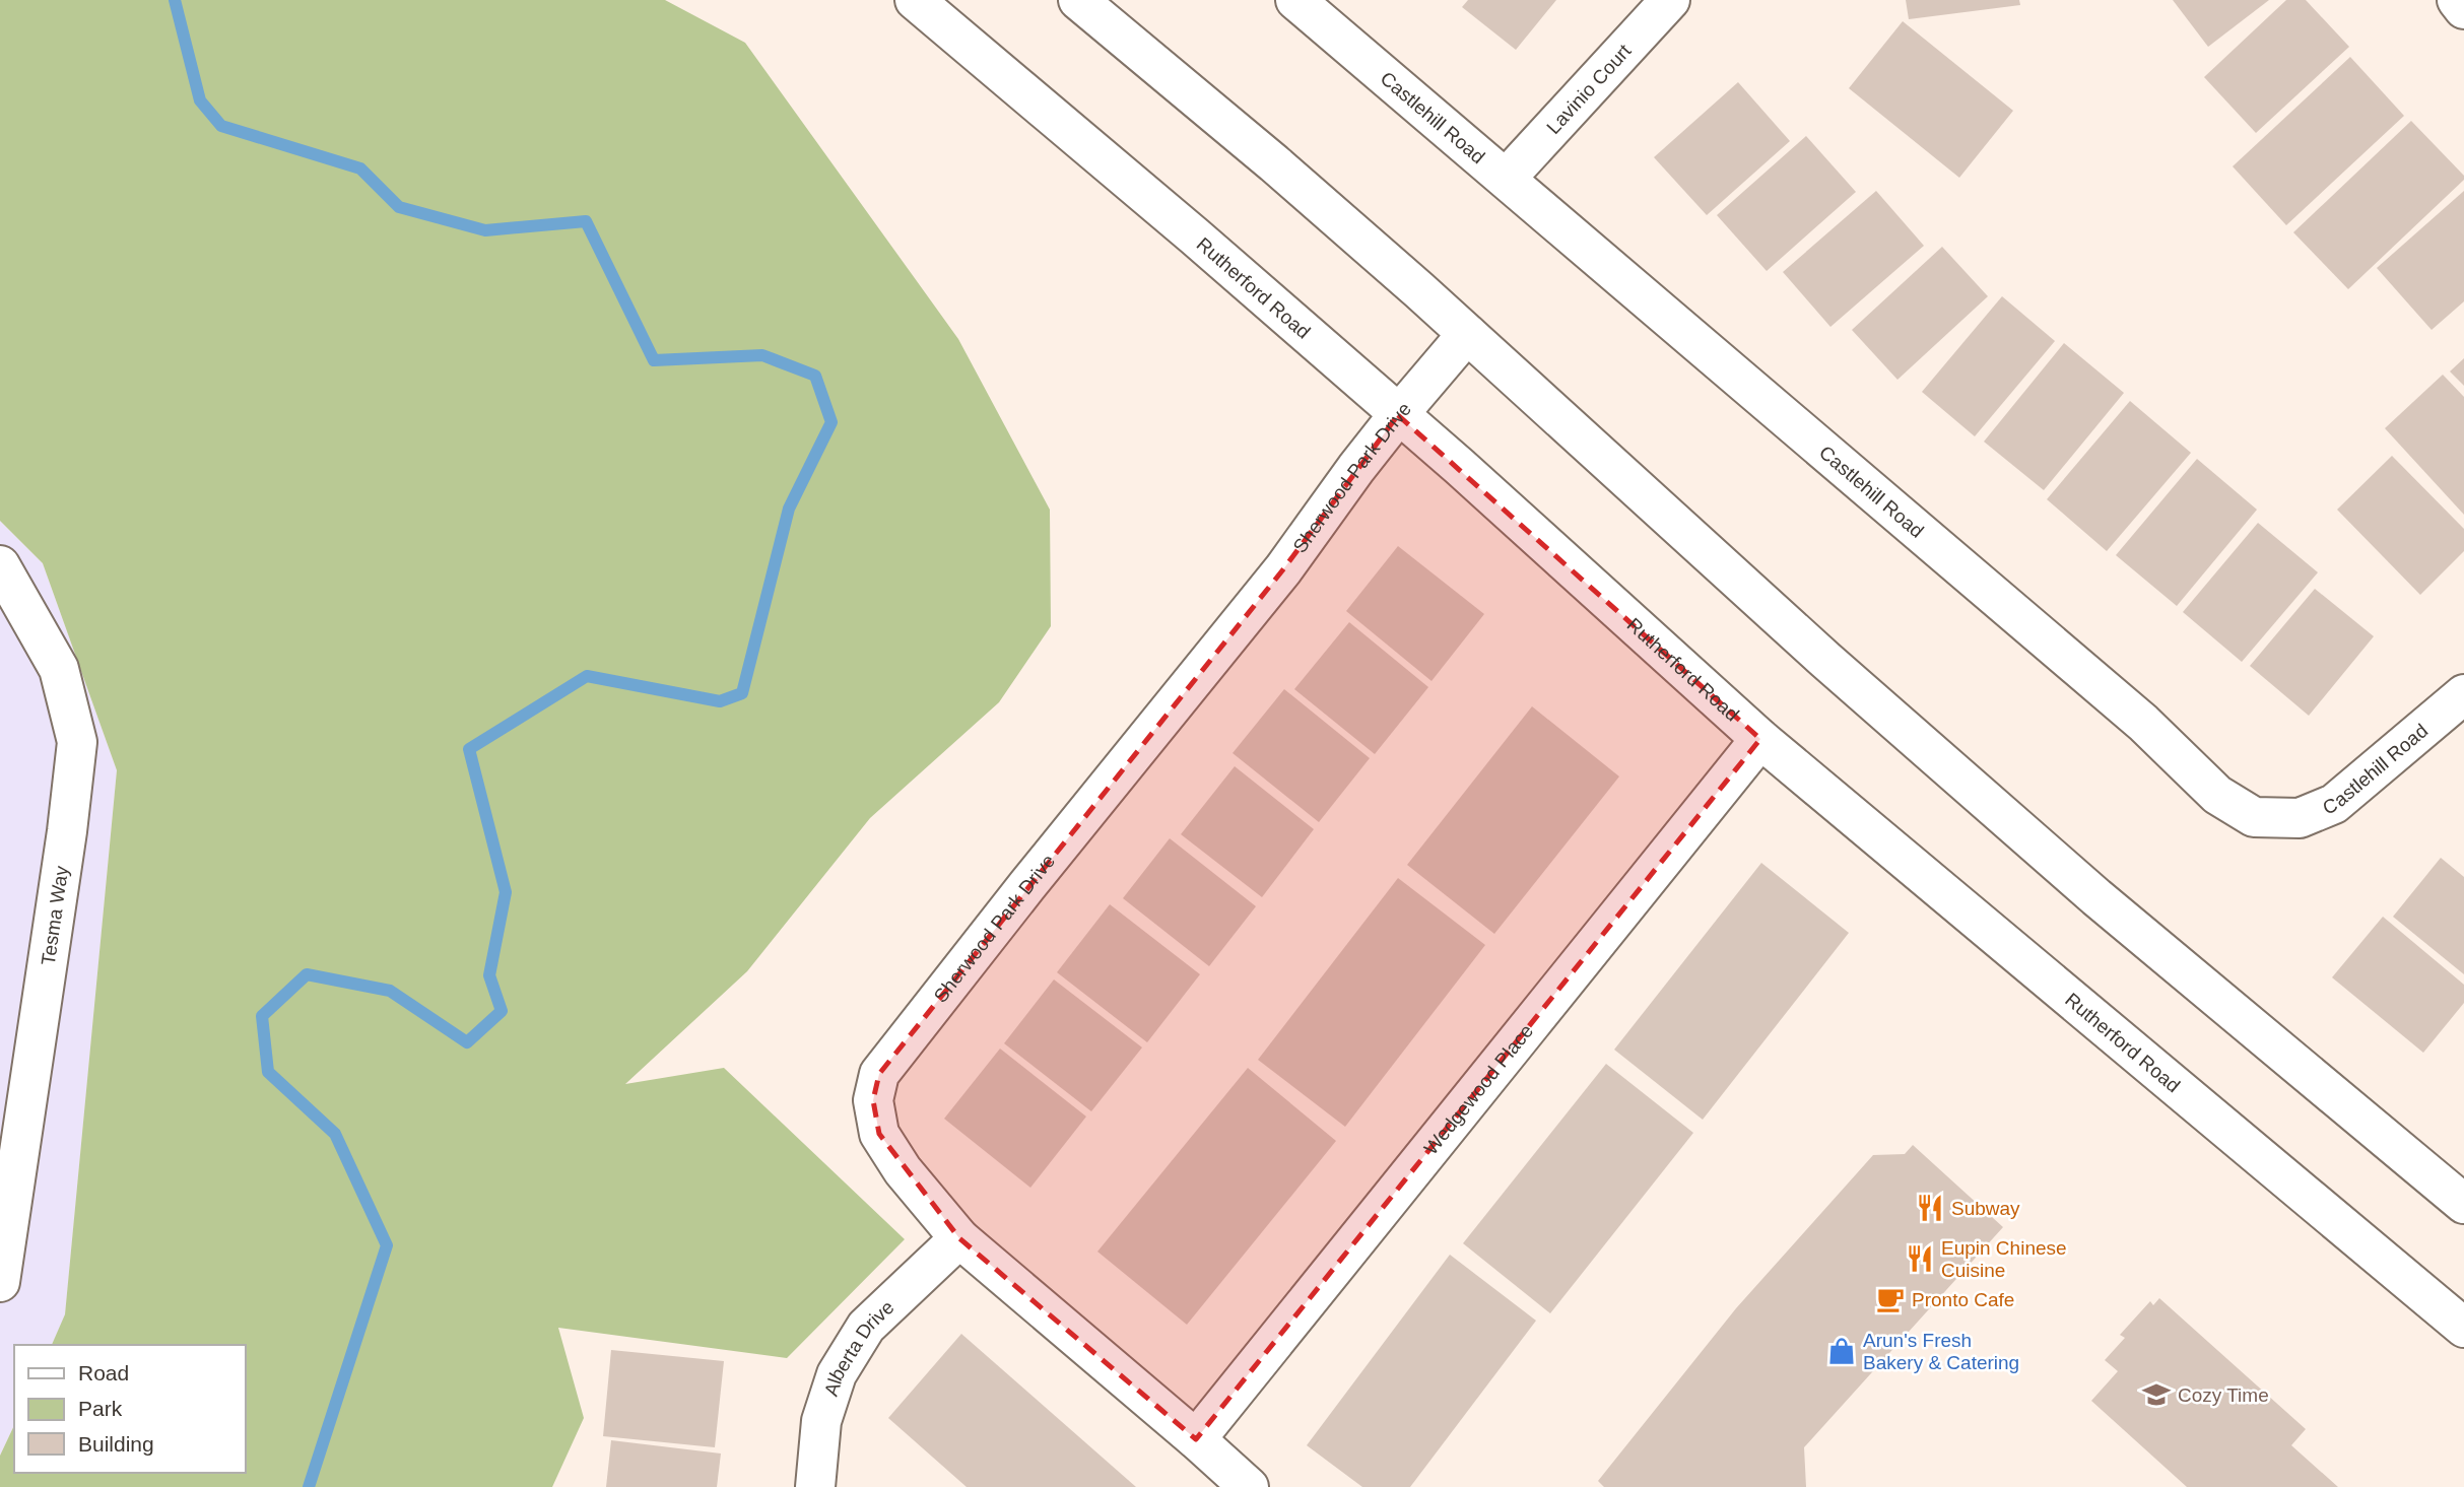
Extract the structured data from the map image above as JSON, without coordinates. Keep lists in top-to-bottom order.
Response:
{
  "streets": {
    "street": [
      "Lavinio Court",
      "Castlehill Road",
      "Rutherford Road",
      "Sherwood Park Drive",
      "Tesma Way",
      "Wedgewood Place",
      "Alberta Drive"
    ]
  },
  "crossings": [
    ["Lavinio Court", "Castlehill Road"],
    ["Rutherford Road", "Sherwood Park Drive"],
    ["Rutherford Road", "Wedgewood Place"],
    ["Sherwood Park Drive", "Wedgewood Place"],
    ["Sherwood Park Drive", "Alberta Drive"]
  ],
  "places": {
    "restaurant": ["Subway", "Eupin Chinese Cuisine"],
    "cafe": ["Pronto Cafe"],
    "shop": ["Arun's Fresh Bakery & Catering"],
    "school or university": ["Cozy Time"]
  },
  "legend": ["Road", "Park", "Building"]
}
